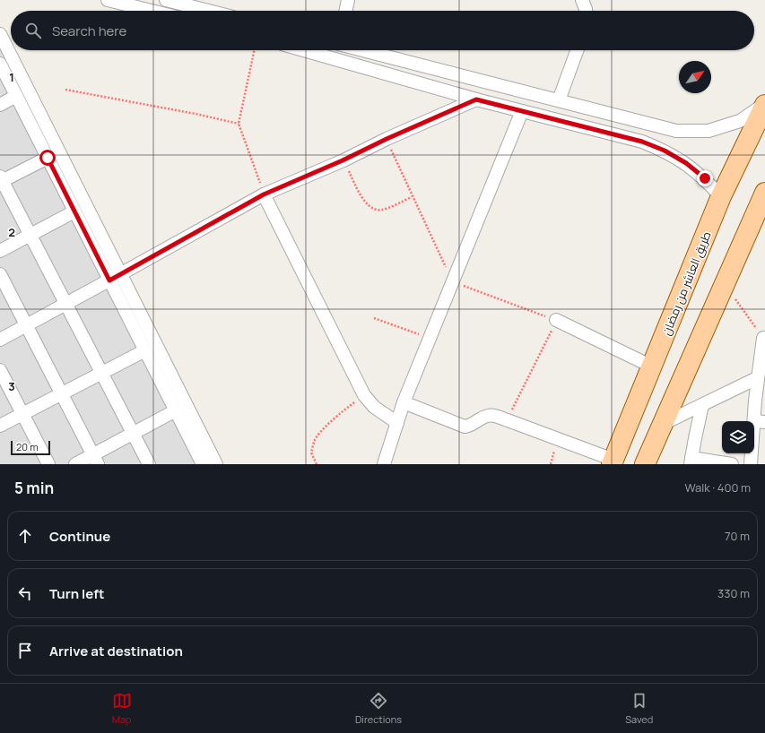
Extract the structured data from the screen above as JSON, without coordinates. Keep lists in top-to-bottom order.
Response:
{
  "streets": {
    "main road": ["طريق العاشر من رمضان"]
  },
  "scale_bar": "20 m",
  "north": "top right",
  "page": {
    "search": "Search here",
    "scale": "20 m",
    "heading": ["5 min", "Walk · 400 m"],
    "list": [
      ["Continue", "70 m"],
      ["Turn left", "330 m"],
      "Arrive at destination"
    ],
    "nav": ["Map", "Directions", "Saved"]
  },
  "grid": {
    "rows": ["1", "2", "3"]
  }
}
